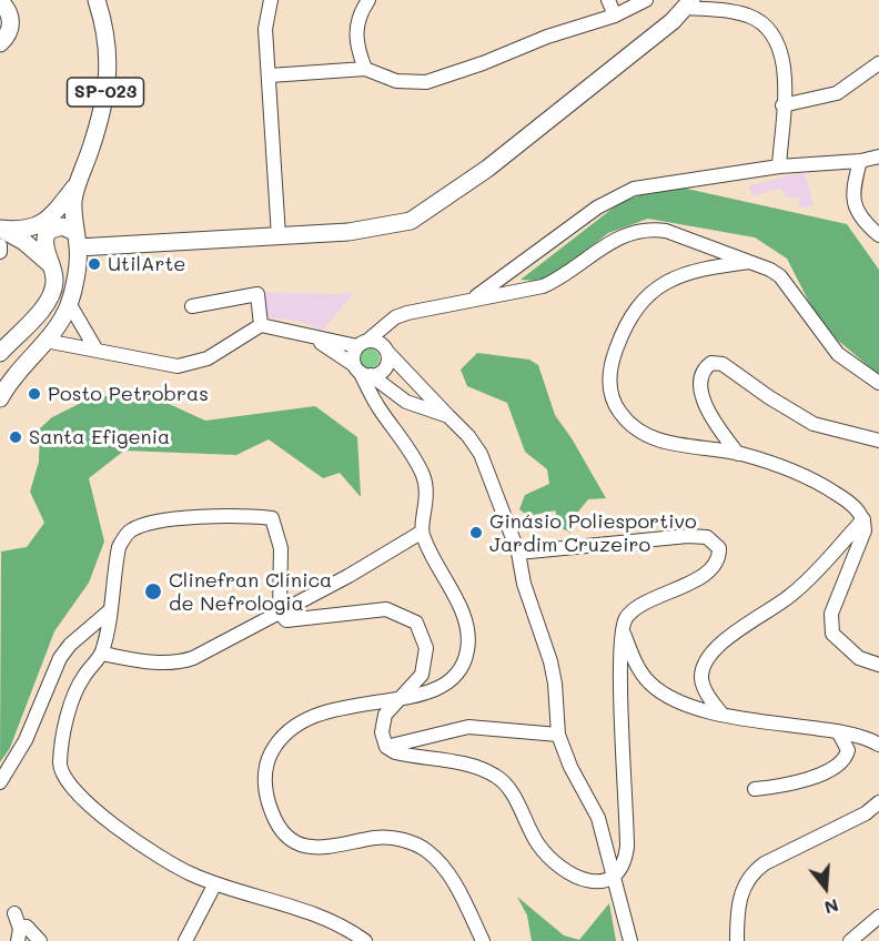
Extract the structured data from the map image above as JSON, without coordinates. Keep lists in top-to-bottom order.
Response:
{
  "streets": {
    "main road": ["SP-023"]
  },
  "places": [
    "UtilArte",
    "Posto Petrobras",
    "Santa Efigenia",
    "Ginásio Poliesportivo Jardim Cruzeiro",
    "Clinefran Clínica de Nefrologia"
  ],
  "north": "bottom"
}
